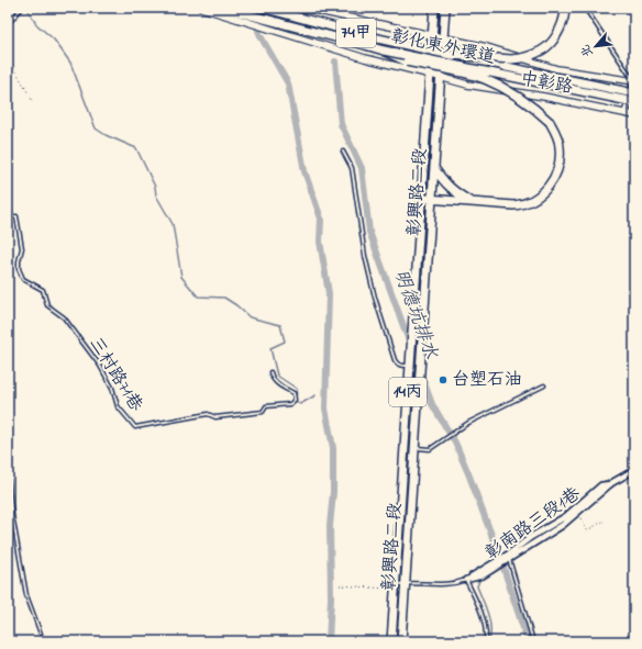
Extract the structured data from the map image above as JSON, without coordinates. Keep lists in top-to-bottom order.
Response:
{
  "streets": {
    "main road": [
      "74甲",
      "彰化東外環道",
      "彰興路二段",
      "14丙"
    ],
    "street": ["中彰路", "彰南路三段1巷"],
    "lane": ["三村路71巷"]
  },
  "crossings": [
    ["中彰路", "彰興路二段"],
    ["彰興路二段", "彰南路三段1巷"]
  ],
  "water": ["明德坑排水"],
  "places": ["台塑石油"],
  "north": "bottom left"
}
